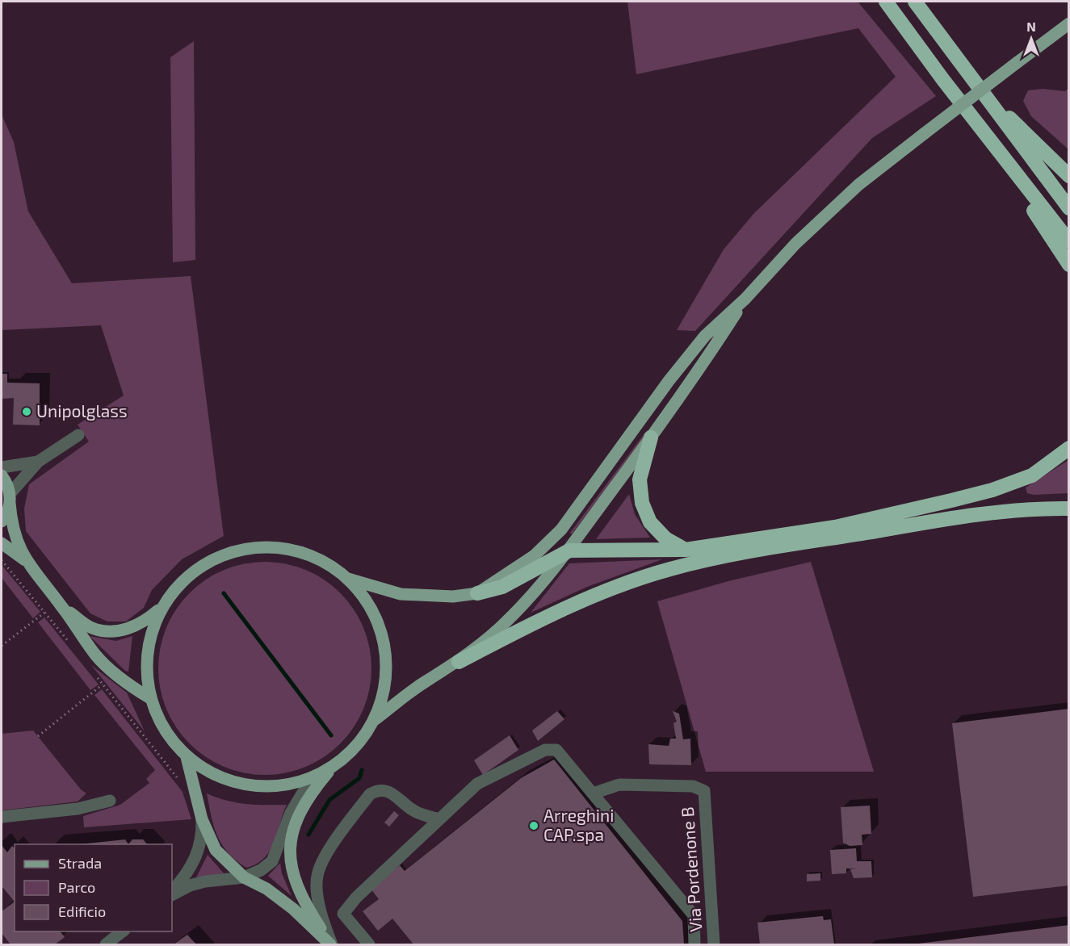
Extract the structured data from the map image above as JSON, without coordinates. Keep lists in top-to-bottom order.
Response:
{
  "streets": {
    "street": ["Via Pordenone B"]
  },
  "places": ["Unipolglass", "Arreghini CAP.spa"],
  "legend": ["Strada", "Parco", "Edificio"],
  "north": "top"
}
